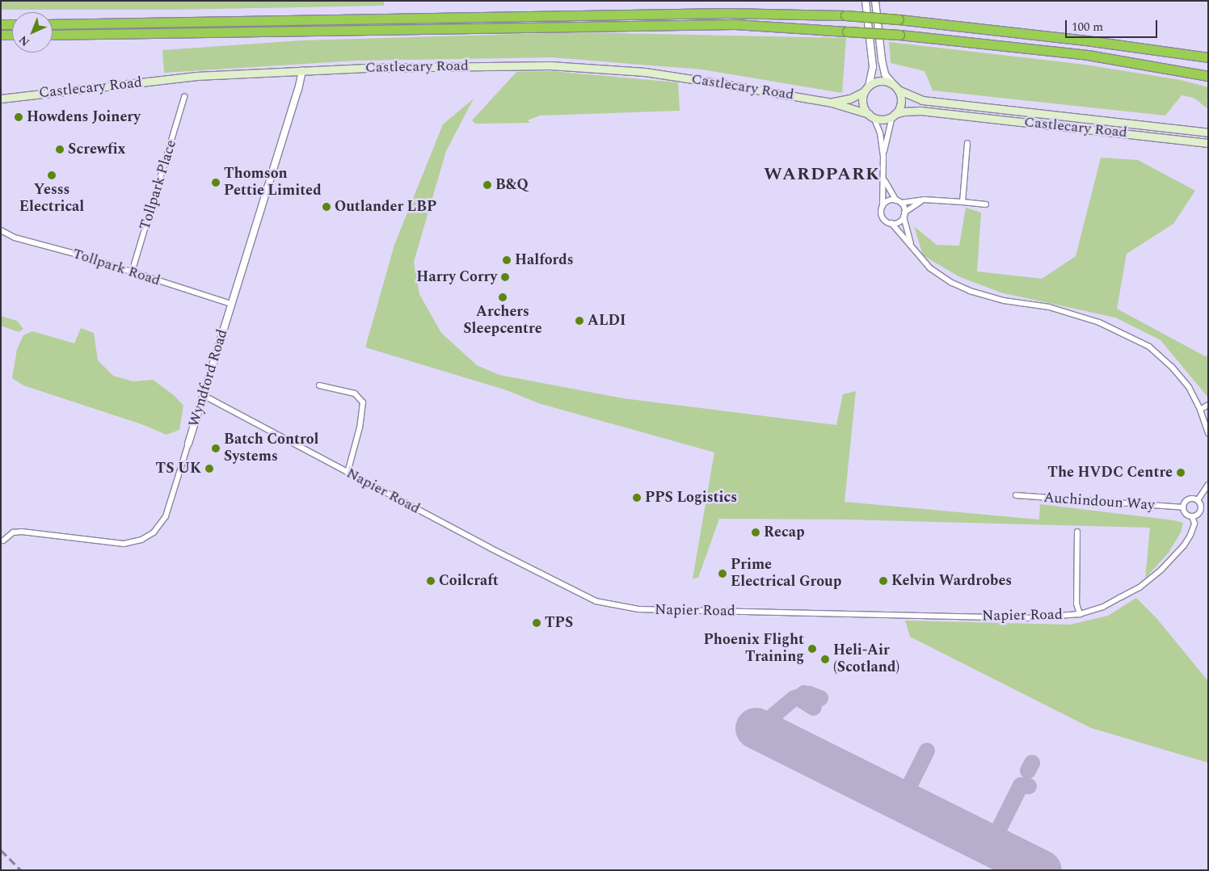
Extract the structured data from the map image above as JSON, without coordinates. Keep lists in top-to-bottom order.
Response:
{
  "streets": {
    "main road": ["Castlecary Road"],
    "street": [
      "Tollpark Place",
      "Tollpark Road",
      "Wyndford Road",
      "Napier Road",
      "Auchindoun Way"
    ]
  },
  "crossings": [
    ["Castlecary Road", "Wyndford Road"],
    ["Tollpark Place", "Tollpark Road"],
    ["Tollpark Road", "Wyndford Road"],
    ["Wyndford Road", "Napier Road"],
    ["Napier Road", "Auchindoun Way"]
  ],
  "districts": ["WARDPARK"],
  "places": [
    "Howdens Joinery",
    "Screwfix",
    "Yesss Electrical",
    "Thomson Pettie Limited",
    "B&Q",
    "Outlander LBP",
    "Halfords",
    "Harry Corry",
    "Archers Sleepcentre",
    "ALDI",
    "Batch Control Systems",
    "TS UK",
    "The HVDC Centre",
    "PPS Logistics",
    "Recap",
    "Prime Electrical Group",
    "Coilcraft",
    "Kelvin Wardrobes",
    "TPS",
    "Phoenix Flight Training",
    "Heli-Air (Scotland)"
  ],
  "scale_bar": "100 m",
  "north": "bottom left"
}
